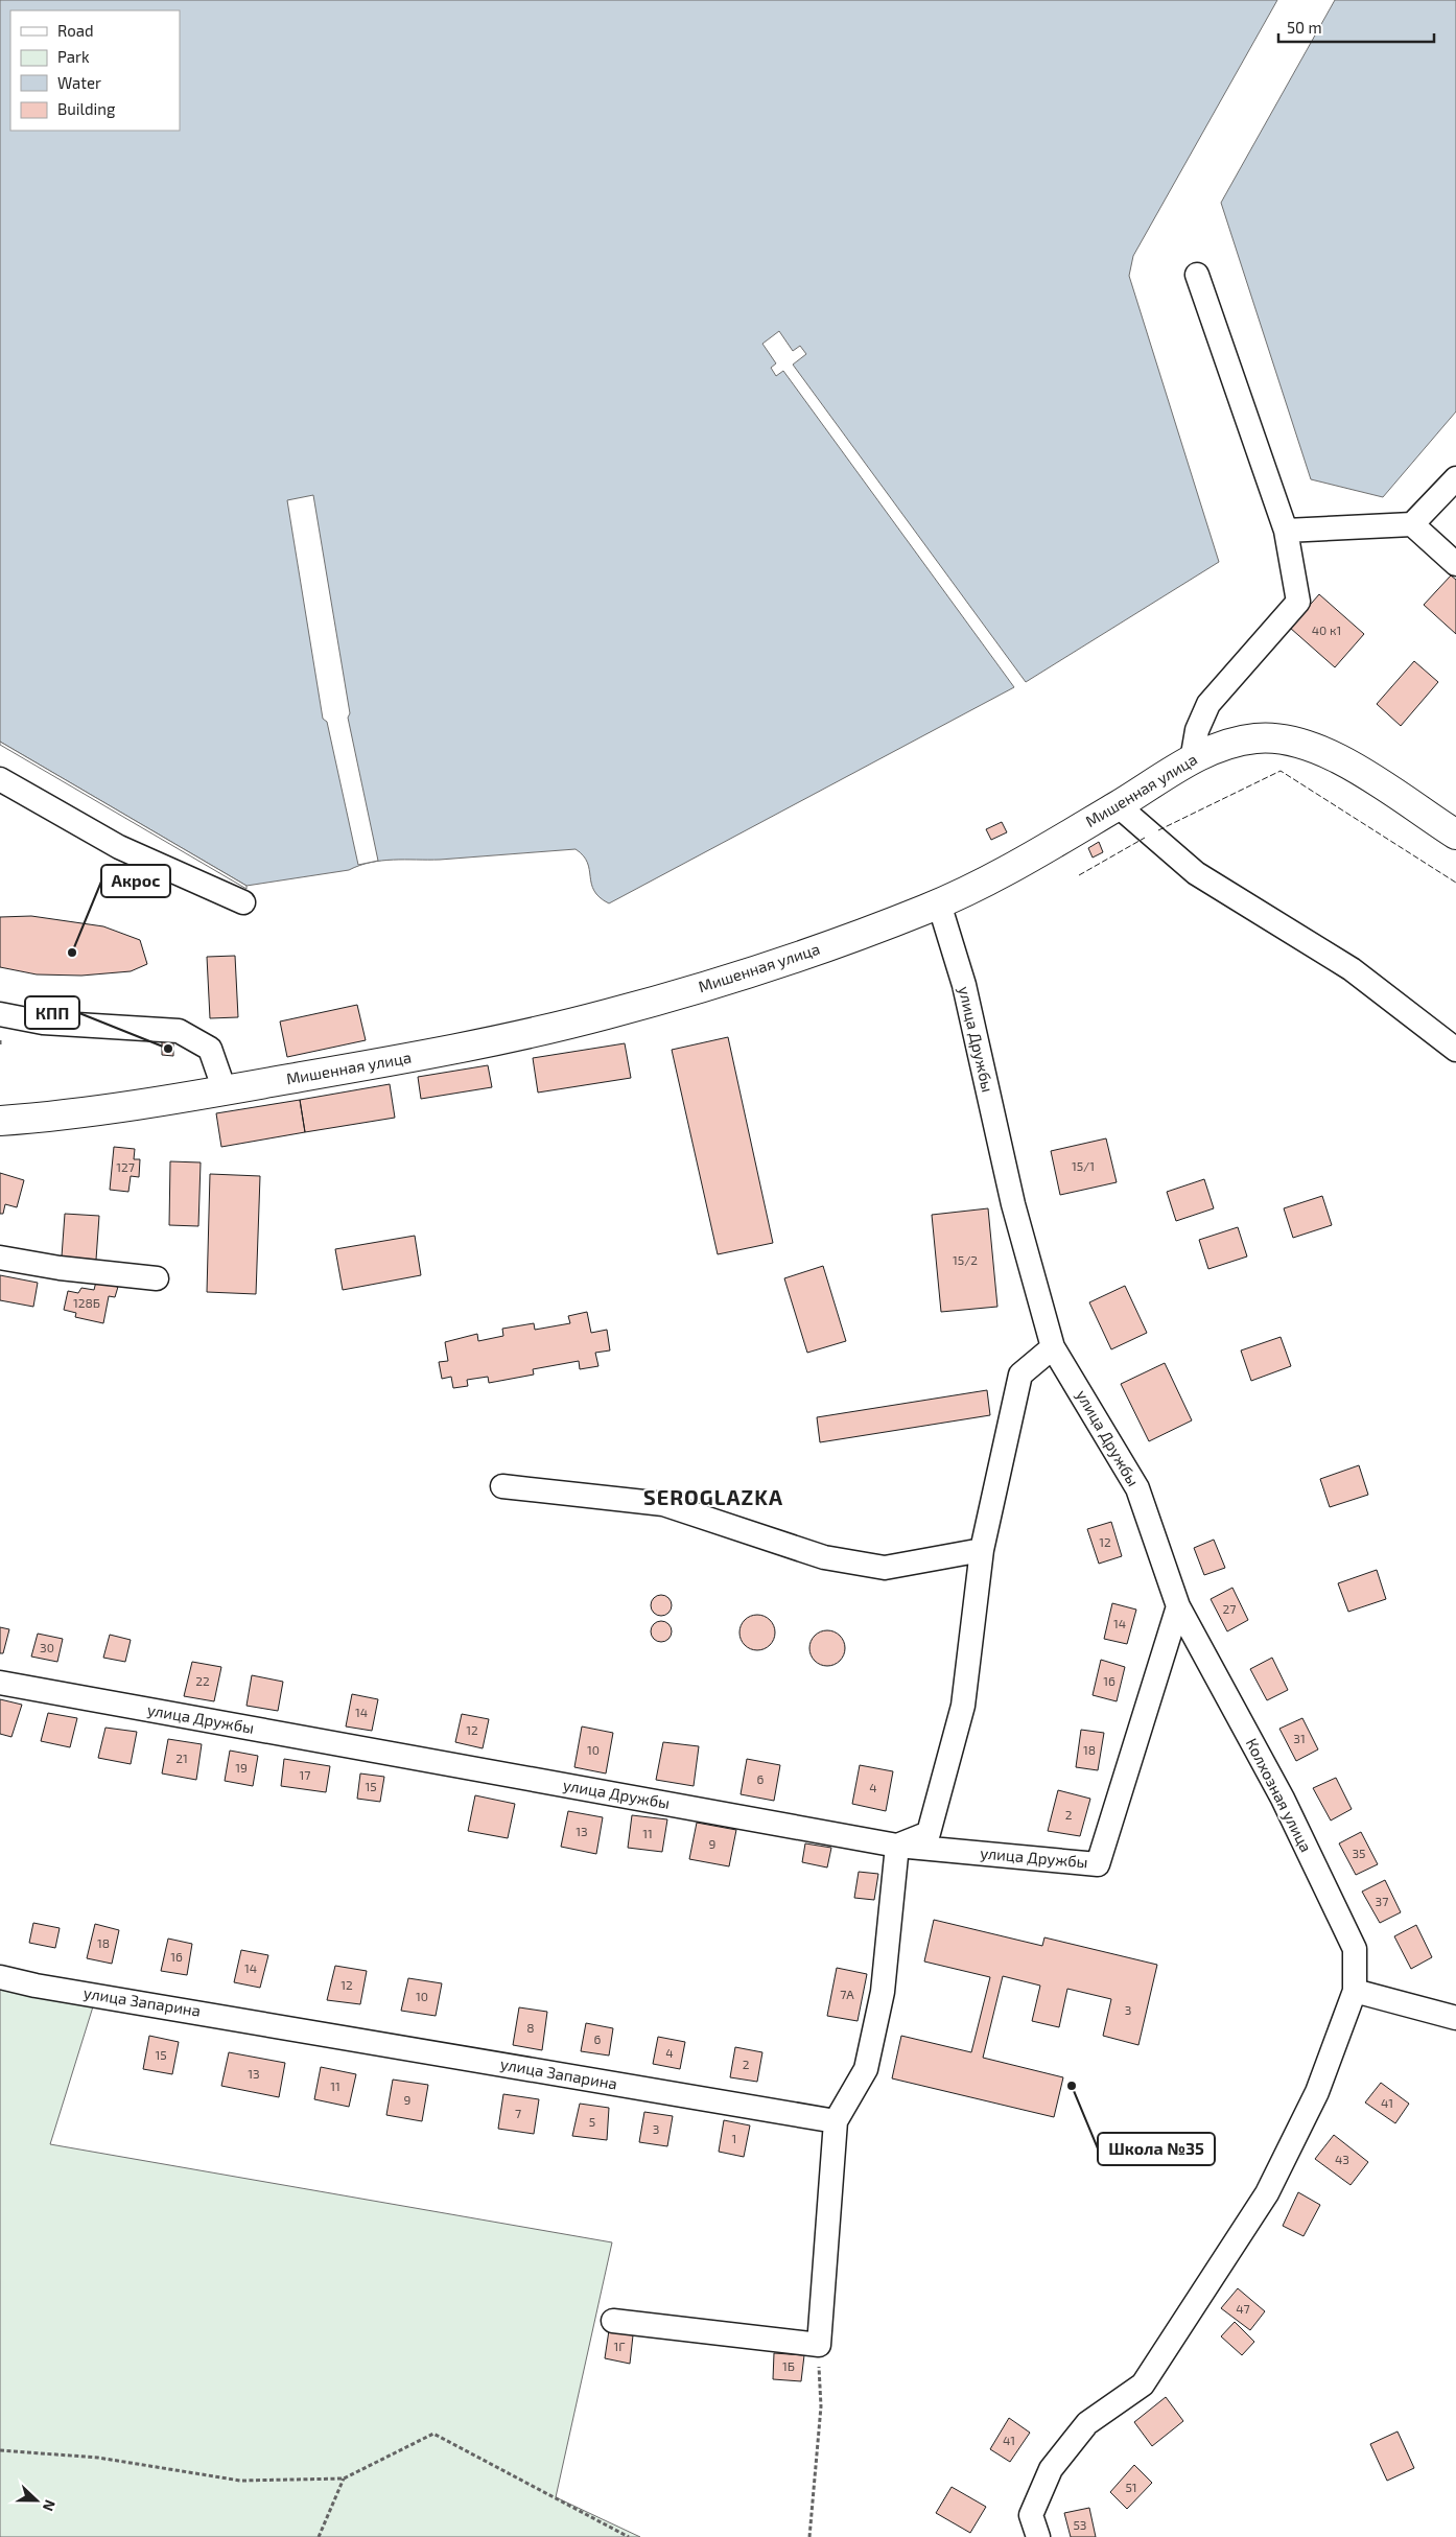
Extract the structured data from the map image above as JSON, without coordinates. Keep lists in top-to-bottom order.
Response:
{
  "streets": {
    "main road": ["Мишенная улица"],
    "street": ["улица Дружбы", "Колхозная улица", "улица Запарина"]
  },
  "crossings": [
    ["Мишенная улица", "улица Дружбы"],
    ["улица Дружбы", "Колхозная улица"]
  ],
  "districts": ["SEROGLAZKA"],
  "places": ["Акрос", "КПП", "Школа №35"],
  "house_numbers": [
    "40 к1",
    "15/1",
    "127",
    "15/2",
    "128Б",
    "12",
    "27",
    "14",
    "30",
    "22",
    "16",
    "14",
    "12",
    "31",
    "10",
    "18",
    "21",
    "19",
    "17",
    "6",
    "15",
    "4",
    "2",
    "13",
    "11",
    "9",
    "35",
    "37",
    "18",
    "16",
    "14",
    "12",
    "7А",
    "10",
    "3",
    "8",
    "6",
    "4",
    "15",
    "2",
    "13",
    "11",
    "9",
    "41",
    "7",
    "5",
    "3",
    "1",
    "43",
    "47",
    "1Г",
    "1Б",
    "41",
    "51",
    "53"
  ],
  "legend": [
    "Road",
    "Park",
    "Water",
    "Building"
  ],
  "scale_bar": "50 m",
  "north": "right"
}
